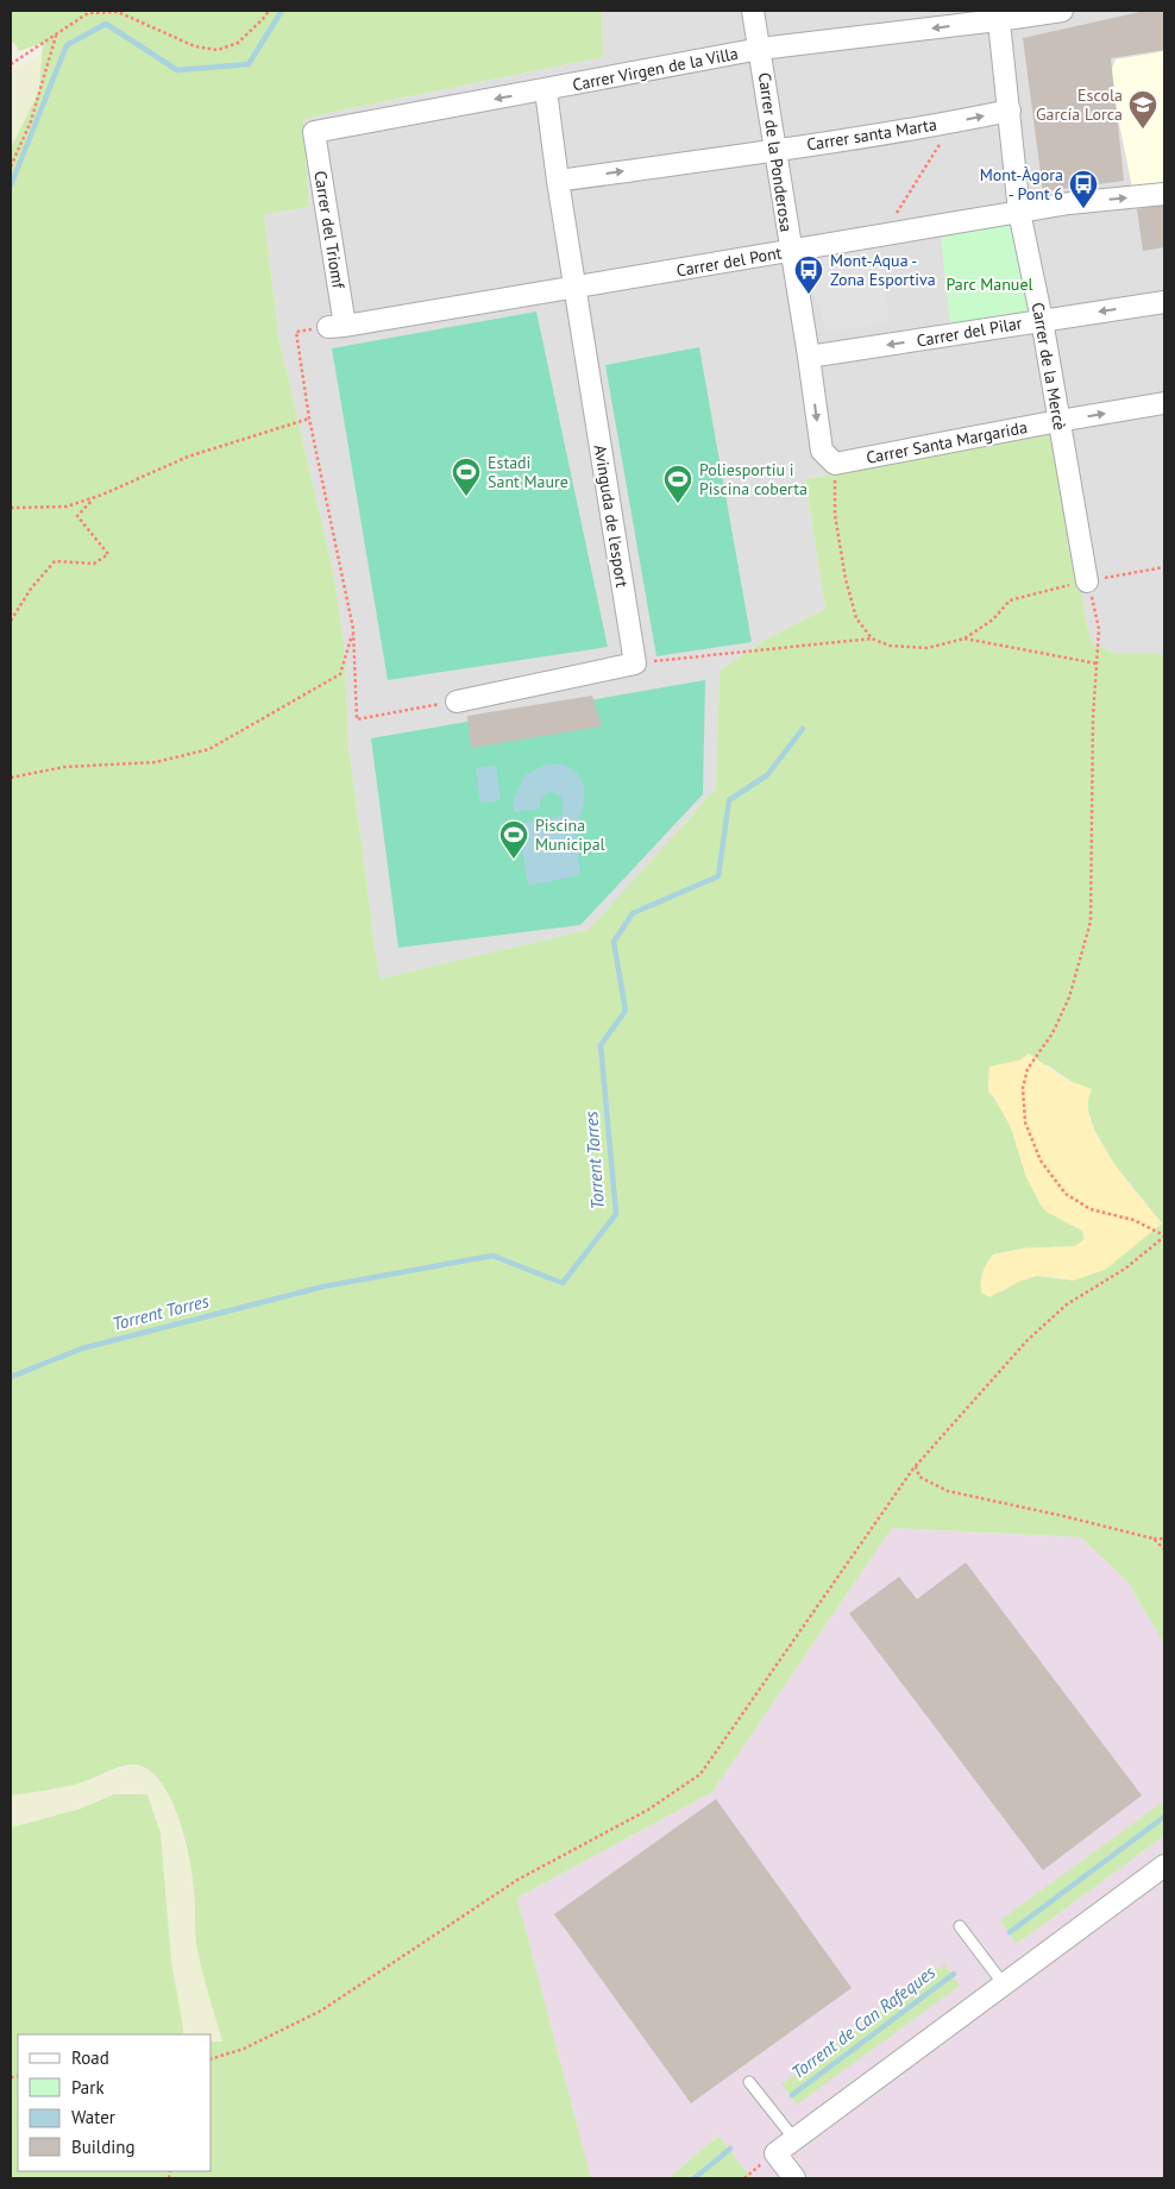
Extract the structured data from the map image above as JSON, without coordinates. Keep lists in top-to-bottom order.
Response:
{
  "streets": {
    "street": [
      "Carrer Virgen de la Villa",
      "Carrer santa Marta",
      "Carrer de la Ponderosa",
      "Carrer del Triomf",
      "Carrer del Pont",
      "Carrer del Pilar",
      "Carrer de la Mercè",
      "Carrer Santa Margarida",
      "Avinguda de l'esport"
    ]
  },
  "crossings": [
    ["Carrer Virgen de la Villa", "Carrer de la Ponderosa"],
    ["Carrer Virgen de la Villa", "Carrer del Triomf"],
    ["Carrer Virgen de la Villa", "Carrer de la Mercè"],
    ["Carrer Virgen de la Villa", "Avinguda de l'esport"],
    ["Carrer santa Marta", "Carrer de la Ponderosa"],
    ["Carrer santa Marta", "Carrer de la Mercè"],
    ["Carrer santa Marta", "Avinguda de l'esport"],
    ["Carrer de la Ponderosa", "Carrer del Pont"],
    ["Carrer de la Ponderosa", "Carrer del Pilar"],
    ["Carrer de la Ponderosa", "Carrer Santa Margarida"],
    ["Carrer del Triomf", "Carrer del Pont"],
    ["Carrer del Pont", "Carrer de la Mercè"],
    ["Carrer del Pont", "Avinguda de l'esport"],
    ["Carrer del Pilar", "Carrer de la Mercè"],
    ["Carrer de la Mercè", "Carrer Santa Margarida"]
  ],
  "one_way": ["Carrer Virgen de la Villa", "Carrer santa Marta", "Carrer del Pilar"],
  "water": ["Torrent Torres", "Torrent de Can Rafeques"],
  "parks": ["Parc Manuel"],
  "places": {
    "school or university": ["Escola García Lorca"],
    "bus stop": ["Mont-Àgora - Pont 6", "Mont-Aqua - Zona Esportiva"],
    "sports": ["Estadi Sant Maure", "Poliesportiu i Piscina coberta", "Piscina Municipal"]
  },
  "legend": [
    "Road",
    "Park",
    "Water",
    "Building"
  ]
}
